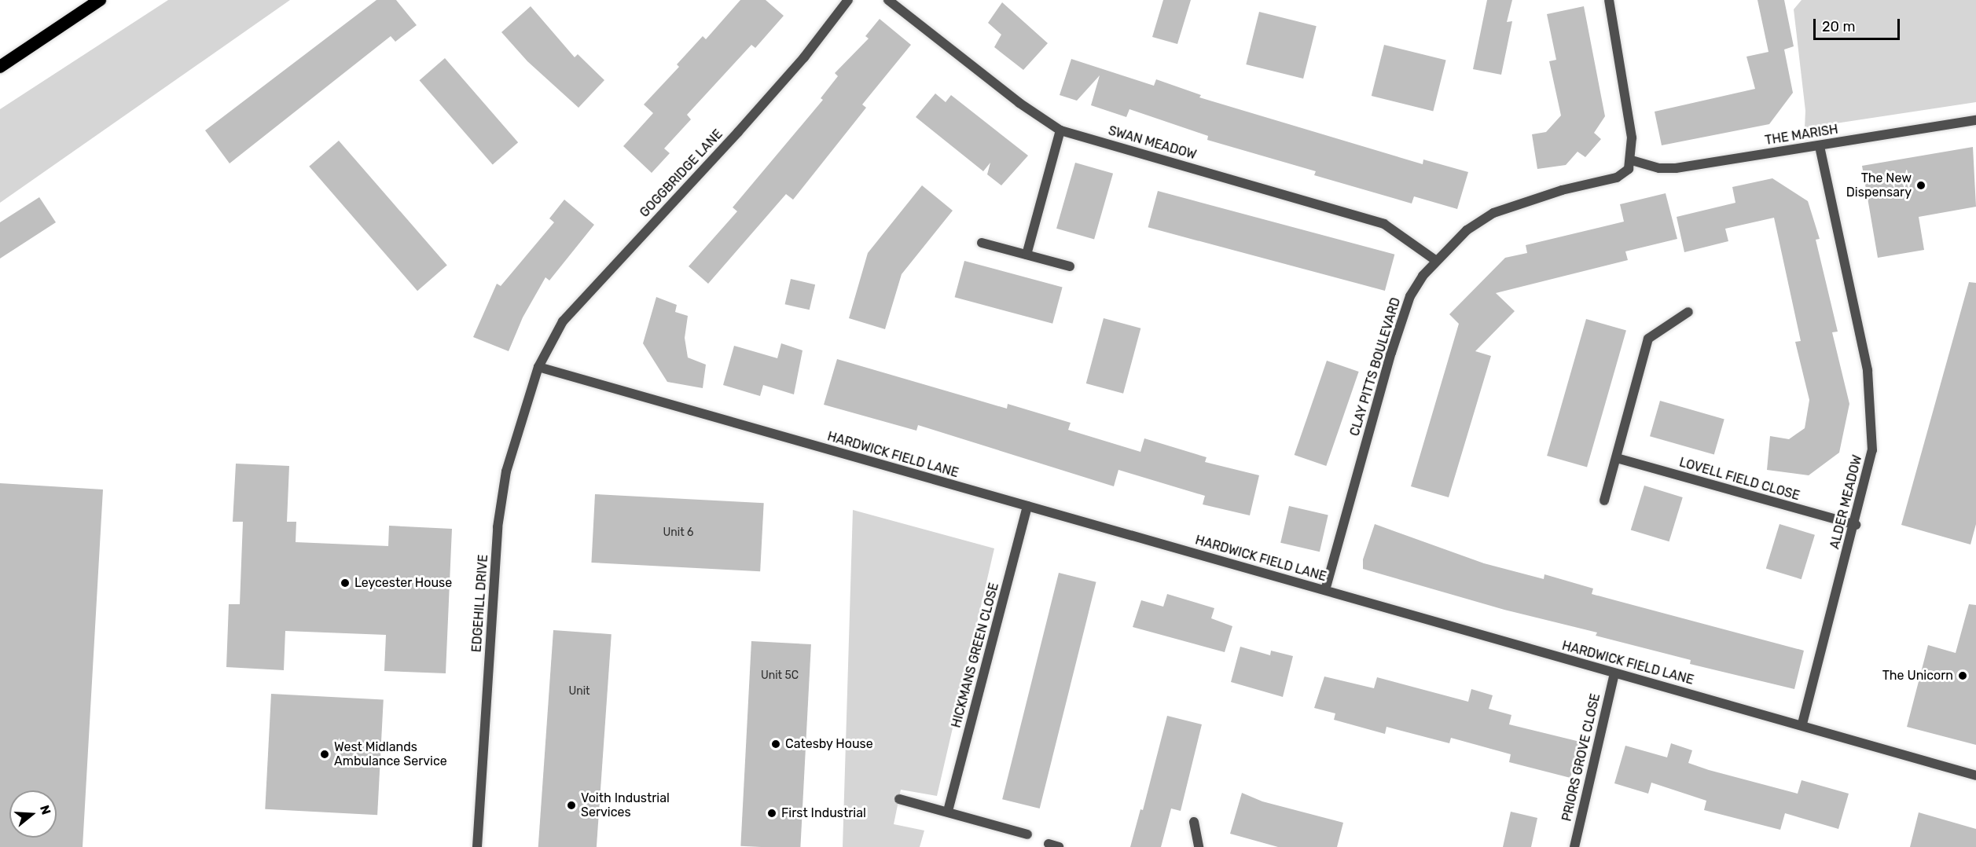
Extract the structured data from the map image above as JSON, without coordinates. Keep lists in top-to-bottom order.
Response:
{
  "streets": {
    "street": [
      "THE MARISH",
      "SWAN MEADOW",
      "GOGGBRIDGE LANE",
      "CLAY PITTS BOULEVARD",
      "HARDWICK FIELD LANE",
      "LOVELL FIELD CLOSE",
      "ALDER MEADOW",
      "EDGEHILL DRIVE",
      "HICKMANS GREEN CLOSE",
      "PRIORS GROVE CLOSE"
    ]
  },
  "crossings": [
    ["THE MARISH", "CLAY PITTS BOULEVARD"],
    ["THE MARISH", "ALDER MEADOW"],
    ["SWAN MEADOW", "CLAY PITTS BOULEVARD"],
    ["GOGGBRIDGE LANE", "HARDWICK FIELD LANE"],
    ["GOGGBRIDGE LANE", "EDGEHILL DRIVE"],
    ["CLAY PITTS BOULEVARD", "HARDWICK FIELD LANE"],
    ["HARDWICK FIELD LANE", "ALDER MEADOW"],
    ["HARDWICK FIELD LANE", "EDGEHILL DRIVE"],
    ["HARDWICK FIELD LANE", "HICKMANS GREEN CLOSE"],
    ["HARDWICK FIELD LANE", "PRIORS GROVE CLOSE"],
    ["LOVELL FIELD CLOSE", "ALDER MEADOW"]
  ],
  "places": [
    "The New Dispensary",
    "Leycester House",
    "The Unicorn",
    "Catesby House",
    "West Midlands Ambulance Service",
    "Voith Industrial Services",
    "First Industrial"
  ],
  "house_numbers": ["Unit 6", "Unit 5C", "Unit"],
  "scale_bar": "20 m",
  "north": "right"
}
